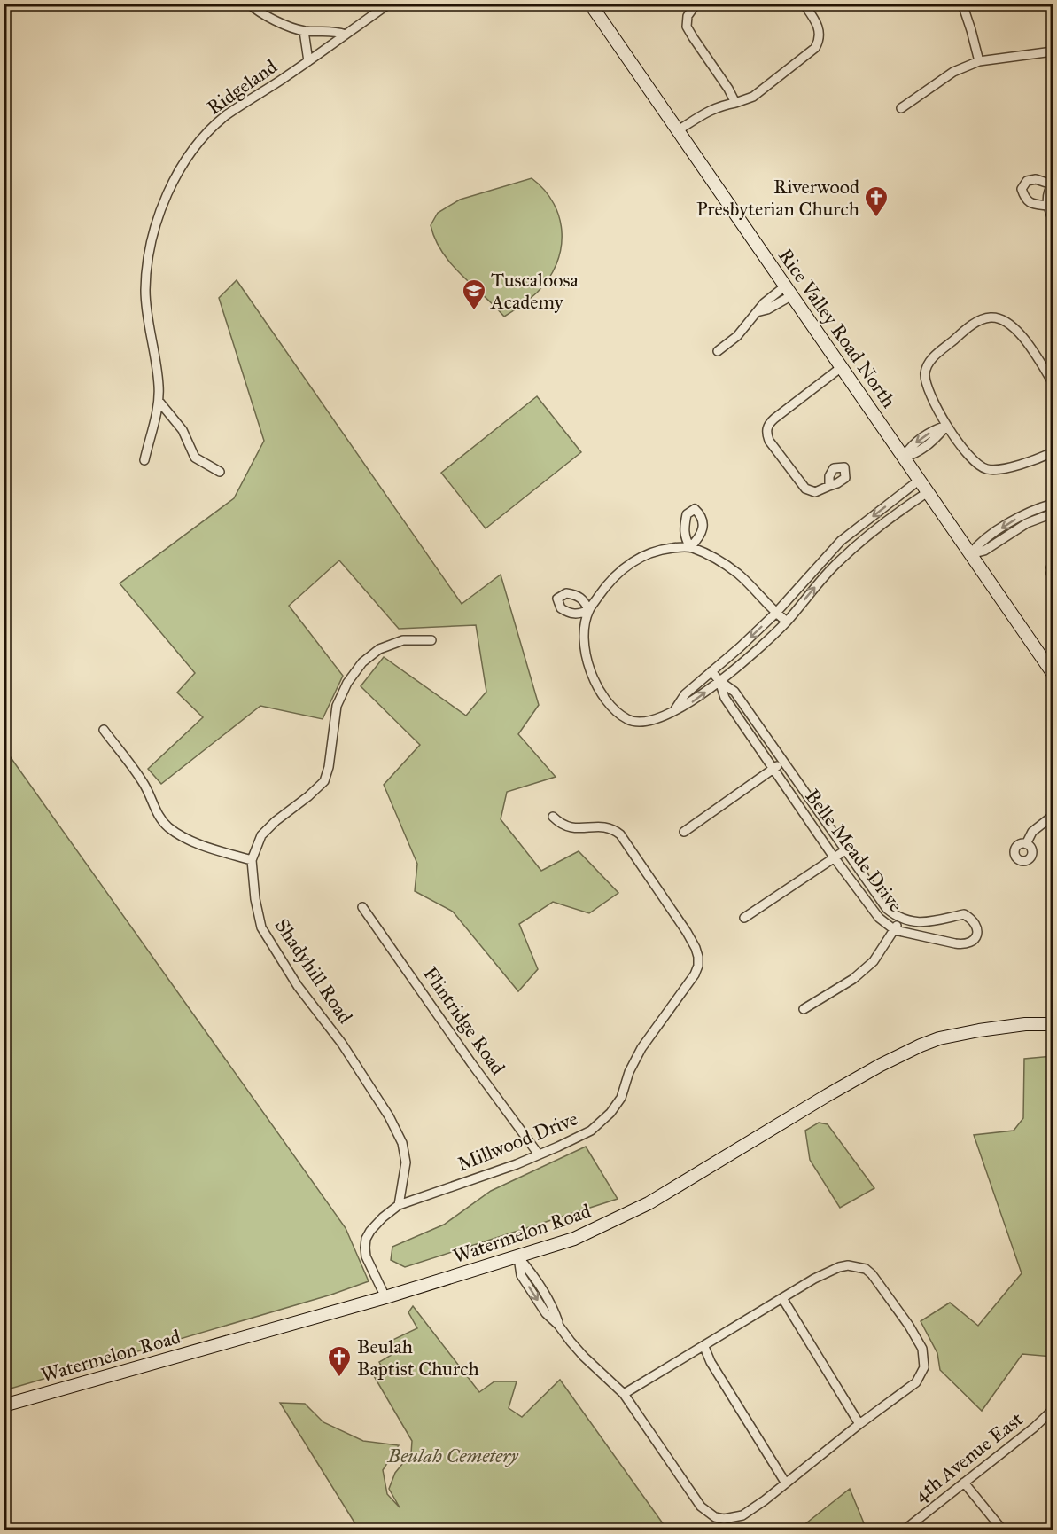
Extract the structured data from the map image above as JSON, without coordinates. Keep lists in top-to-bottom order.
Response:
{
  "streets": {
    "main road": ["Rice Valley Road North", "Watermelon Road"],
    "street": [
      "Ridgeland",
      "Belle Meade Drive",
      "Shadyhill Road",
      "Flintridge Road",
      "Millwood Drive",
      "4th Avenue East"
    ]
  },
  "crossings": [
    ["Shadyhill Road", "Millwood Drive"],
    ["Flintridge Road", "Millwood Drive"],
    ["Millwood Drive", "Watermelon Road"]
  ],
  "parks": ["Beulah Cemetery"],
  "places": {
    "church": ["Riverwood Presbyterian Church", "Beulah Baptist Church"],
    "school or university": ["Tuscaloosa Academy"]
  }
}
